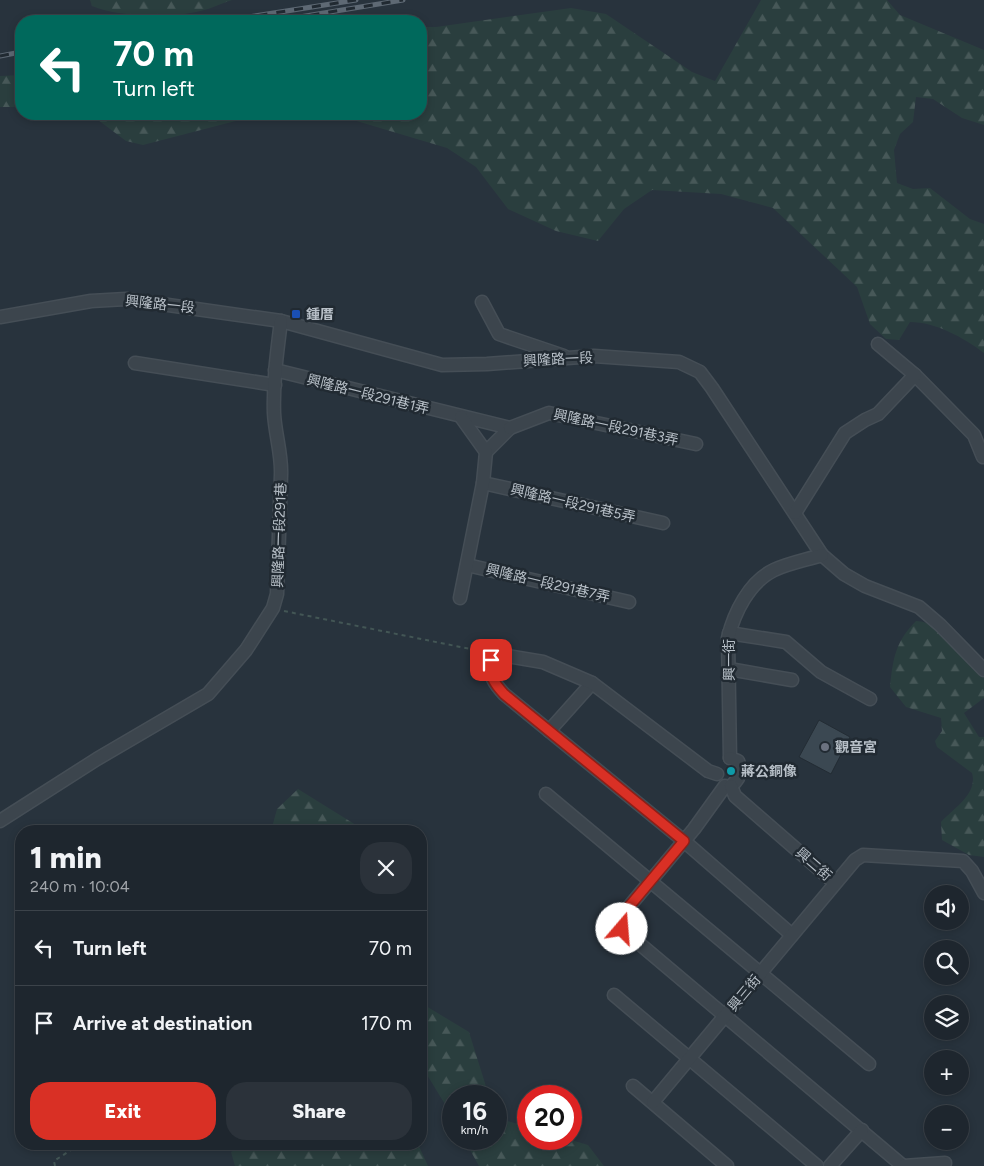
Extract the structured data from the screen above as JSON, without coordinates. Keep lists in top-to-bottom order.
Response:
{
  "streets": {
    "street": [
      "興隆路一段",
      "興隆路一段291巷1弄",
      "興隆路一段291巷3弄",
      "興隆路一段291巷5弄",
      "興隆路一段291巷",
      "興隆路一段291巷7弄",
      "興一街",
      "興二街",
      "興三街"
    ]
  },
  "crossings": [
    ["興隆路一段", "興隆路一段291巷"],
    ["興隆路一段", "興一街"],
    ["興隆路一段291巷1弄", "興隆路一段291巷3弄"],
    ["興隆路一段291巷1弄", "興隆路一段291巷"],
    ["興一街", "興二街"],
    ["興二街", "興三街"]
  ],
  "places": {
    "transit": ["鍾厝"],
    "other": ["觀音宮", "蔣公銅像"]
  },
  "page": {
    "turn": ["70 m", "Turn left"],
    "heading": ["1 min", "240 m · 10:04"],
    "map_buttons": ["+", "−"],
    "list": [
      {
        "name": "Turn left",
        "value": "70 m"
      },
      {
        "name": "Arrive at destination",
        "value": "170 m"
      }
    ],
    "buttons": ["Exit", "Share"],
    "speed": "16 km/h",
    "limit": "20"
  }
}
